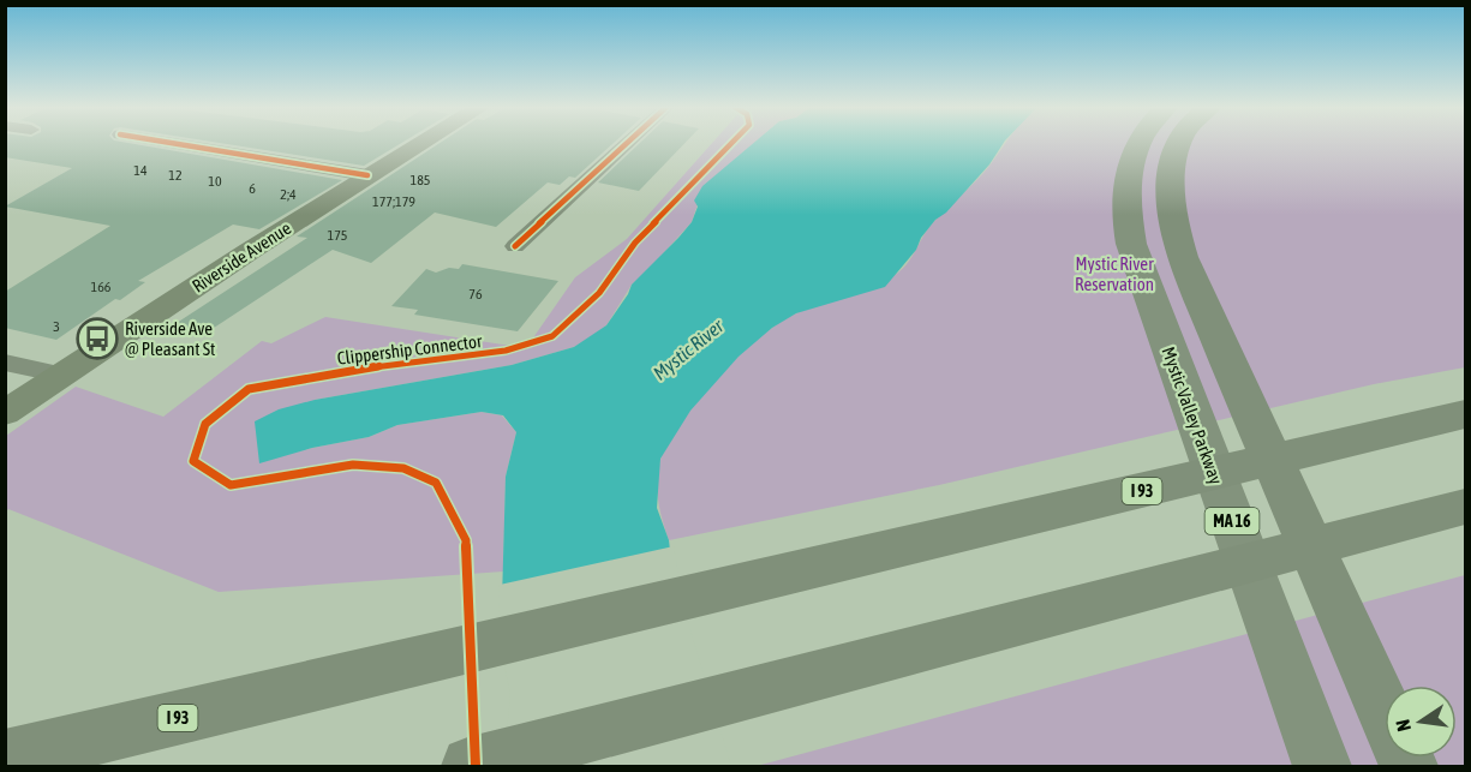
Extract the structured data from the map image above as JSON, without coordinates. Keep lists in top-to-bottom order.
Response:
{
  "streets": {
    "highway": ["I 93"],
    "main road": ["Riverside Avenue", "Mystic Valley Parkway", "MA 16"],
    "cycle path": ["Clippership Connector"]
  },
  "water": ["Mystic River"],
  "parks": ["Mystic River Reservation"],
  "places": {
    "bus stop": ["Riverside Ave @ Pleasant St"]
  },
  "house_numbers": [
    "14",
    "12",
    "185",
    "10",
    "6",
    "2;4",
    "177;179",
    "175",
    "166",
    "76",
    "3"
  ],
  "north": "left"
}
